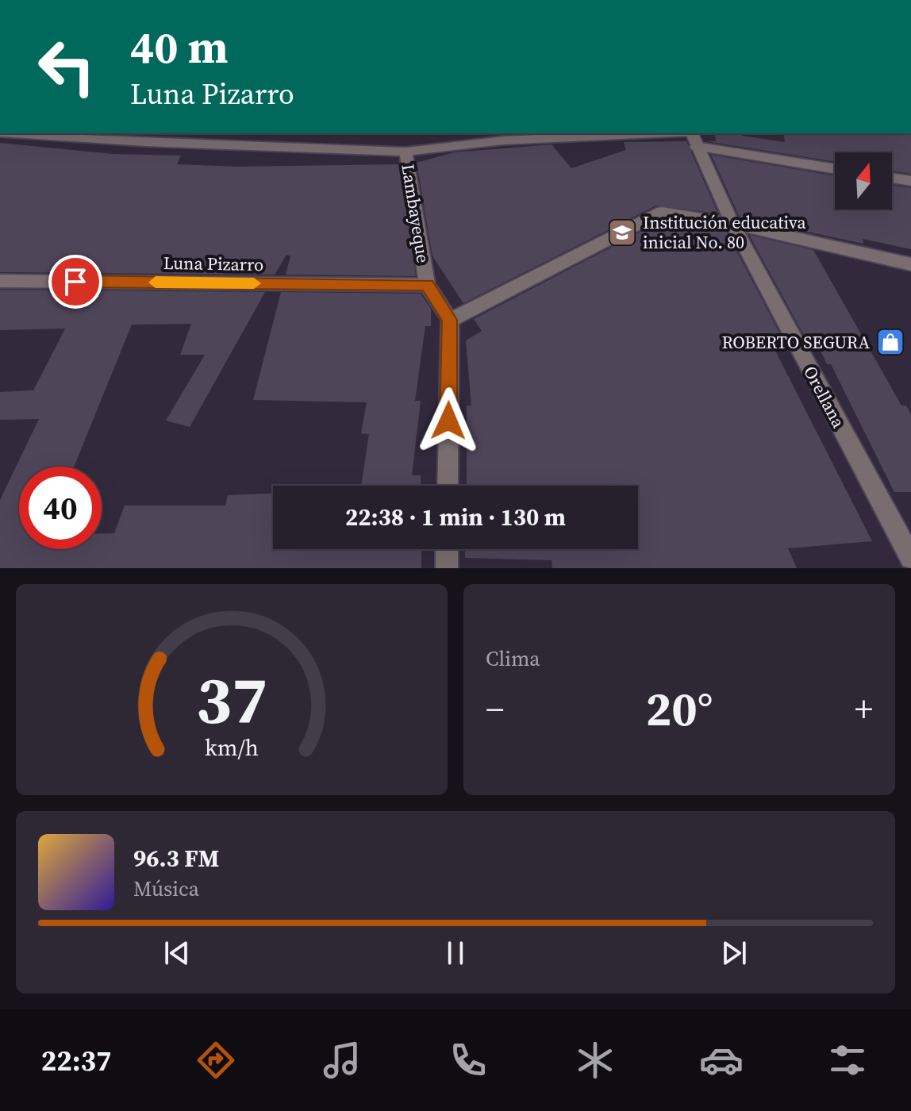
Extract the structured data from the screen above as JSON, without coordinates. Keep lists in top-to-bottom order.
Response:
{
  "streets": {
    "street": ["Lambayeque", "Luna Pizarro", "Orellana"]
  },
  "crossings": [
    ["Lambayeque", "Luna Pizarro"]
  ],
  "places": {
    "school or university": ["Institución educativa inicial No. 80"],
    "shop": ["ROBERTO SEGURA"]
  },
  "north": "top",
  "page": {
    "turn": ["40 m", "Luna Pizarro"],
    "limit": "40",
    "trip": "22:38 · 1 min · 130 m",
    "tile": "Clima",
    "heat": ["−", "20°", "+"],
    "song": ["96.3 FM", "Música"],
    "tabs": "22:37",
    "gauge": ["37", "km/h"]
  }
}
